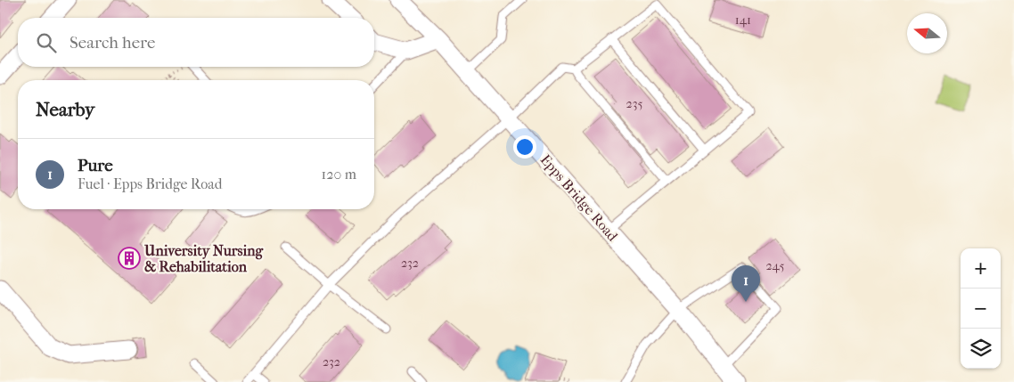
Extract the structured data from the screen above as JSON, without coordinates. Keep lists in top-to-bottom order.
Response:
{
  "streets": {
    "street": ["Epps Bridge Road"]
  },
  "places": {
    "building": ["University Nursing & Rehabilitation"]
  },
  "house_numbers": [
    "141",
    "235",
    "232",
    "245",
    "232"
  ],
  "north": "left",
  "page": {
    "search": "Search here",
    "heading": "Nearby",
    "list": [
      {
        "mark": "1",
        "name": "Pure",
        "note": "Fuel · Epps Bridge Road",
        "value": "120 m"
      }
    ],
    "map_buttons": ["+", "−"],
    "pins": "1"
  }
}
